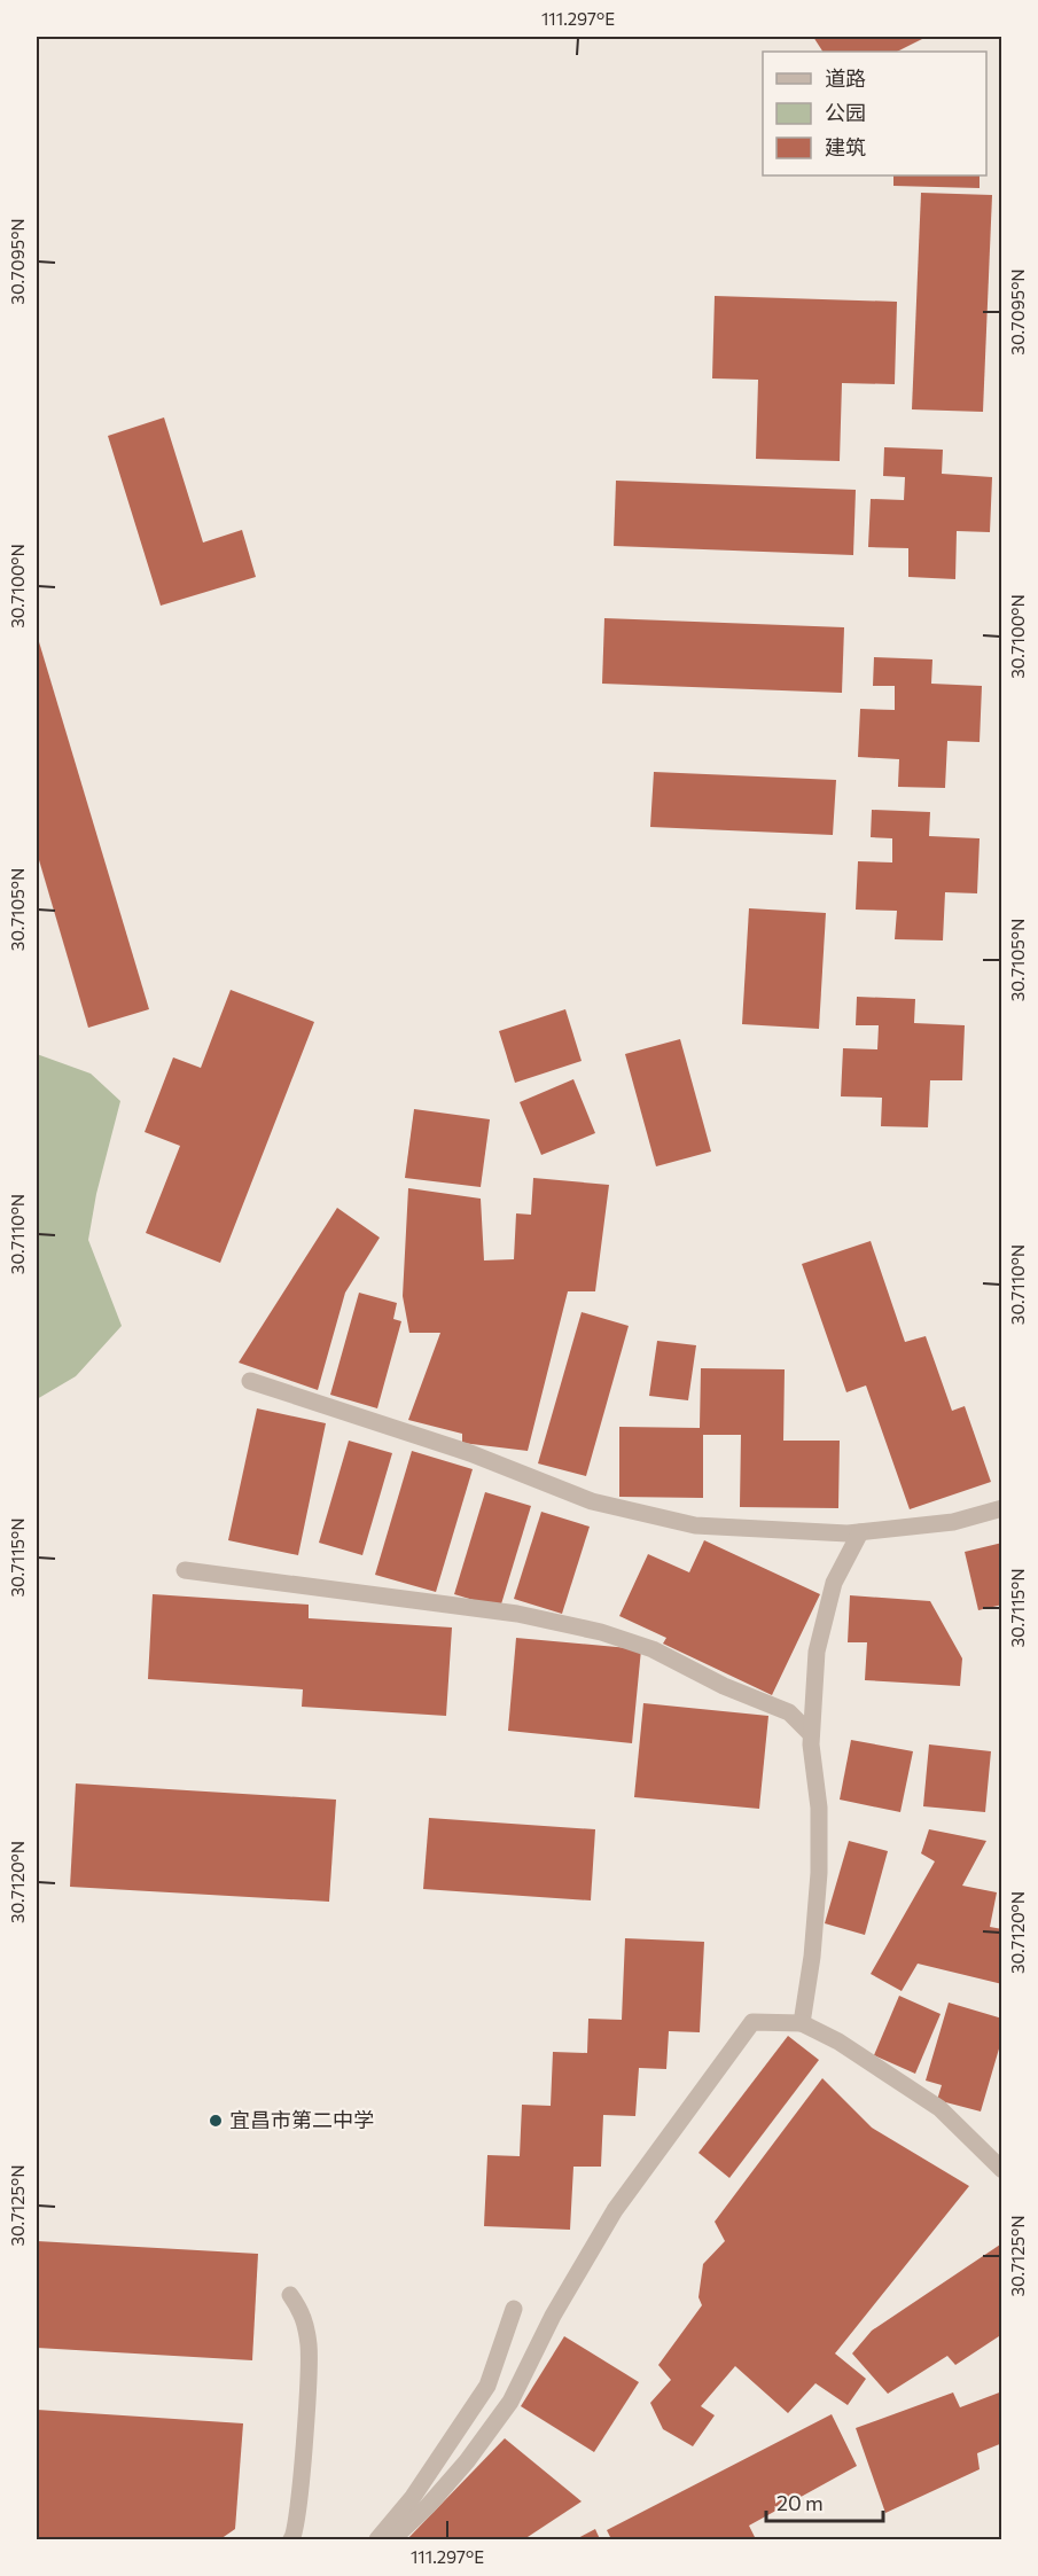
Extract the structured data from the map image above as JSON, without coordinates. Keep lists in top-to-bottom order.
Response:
{
  "places": ["宜昌市第二中学"],
  "legend": ["道路", "公园", "建筑"],
  "scale_bar": "20 m",
  "coordinates": [
    "111.297°E",
    "30.7095°N",
    "30.7100°N",
    "30.7105°N",
    "30.7110°N",
    "30.7115°N",
    "30.7120°N",
    "30.7125°N"
  ]
}
